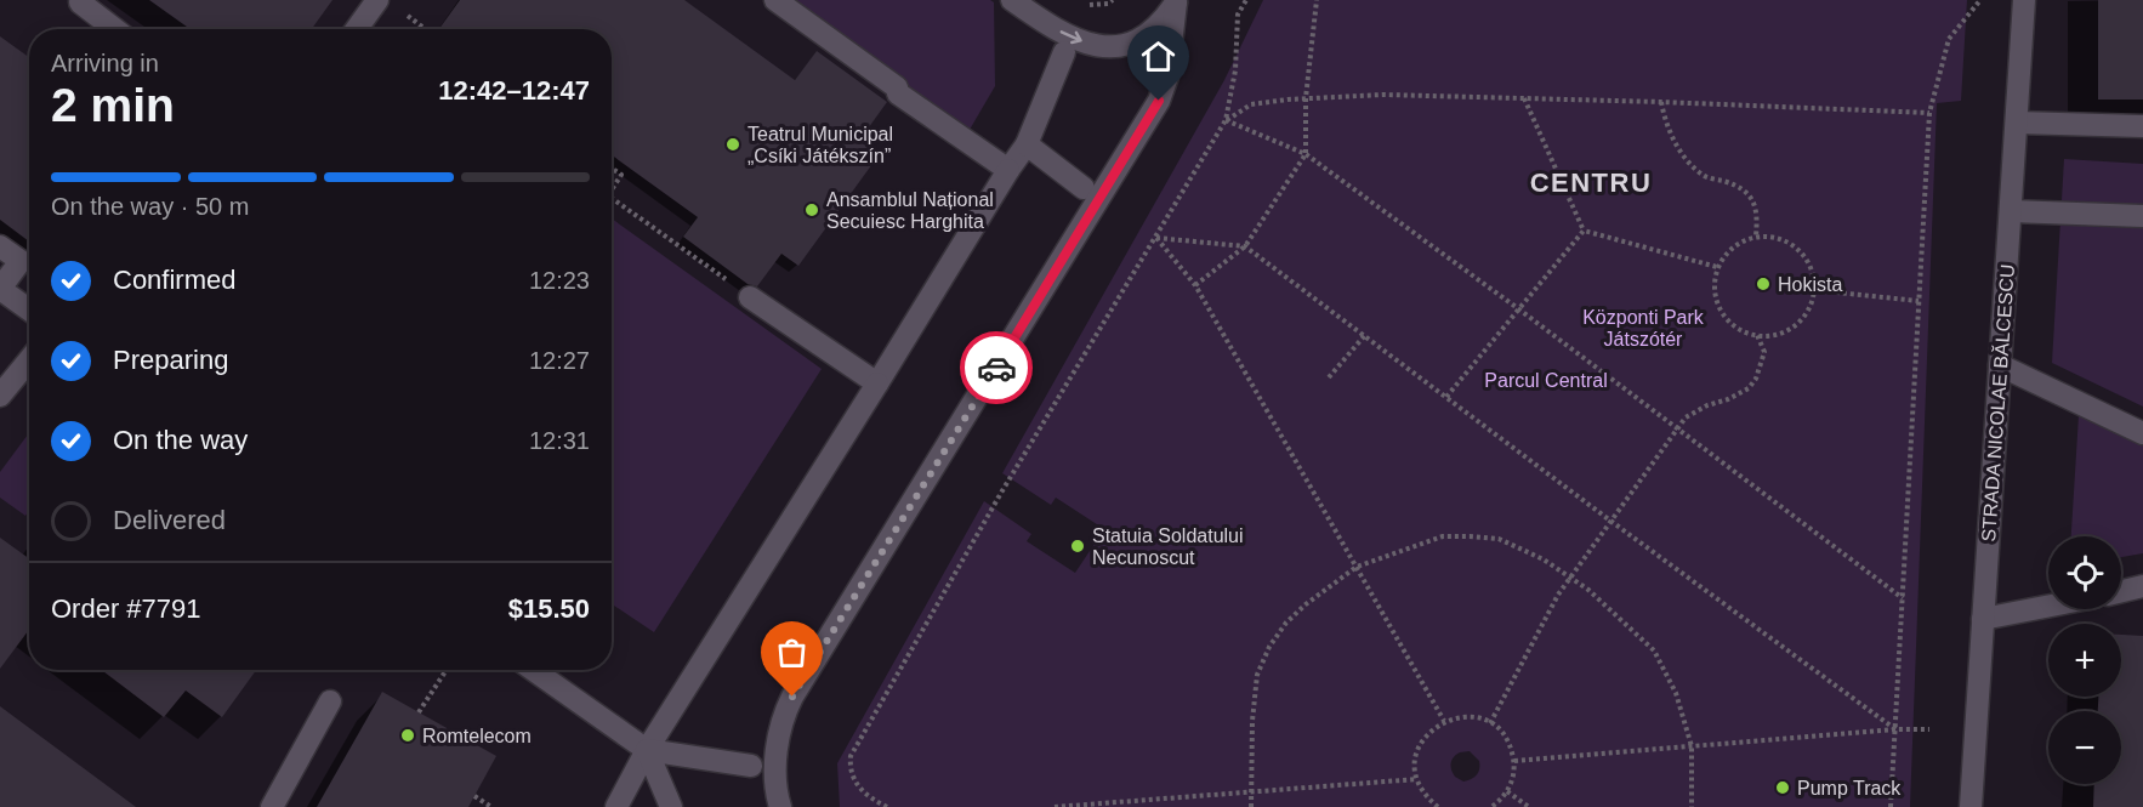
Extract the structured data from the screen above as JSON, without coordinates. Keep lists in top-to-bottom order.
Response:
{
  "streets": {
    "street": ["STRADA NICOLAE BĂLCESCU"]
  },
  "districts": ["CENTRU"],
  "parks": ["Központi Park Játszótér", "Parcul Central"],
  "places": [
    "Teatrul Municipal „Csíki Játékszín”",
    "Ansamblul Național Secuiesc Harghita",
    "Hokista",
    "Statuia Soldatului Necunoscut",
    "Romtelecom",
    "Pump Track"
  ],
  "page": {
    "heading": ["2 min", "Arriving in", "12:42–12:47"],
    "panel": ["Order #7791", "$15.50"],
    "bar": "On the way · 50 m",
    "list": [
      ["Confirmed", "12:23"],
      ["Preparing", "12:27"],
      ["On the way", "12:31"],
      "Delivered"
    ],
    "map_buttons": ["+", "−"]
  }
}
